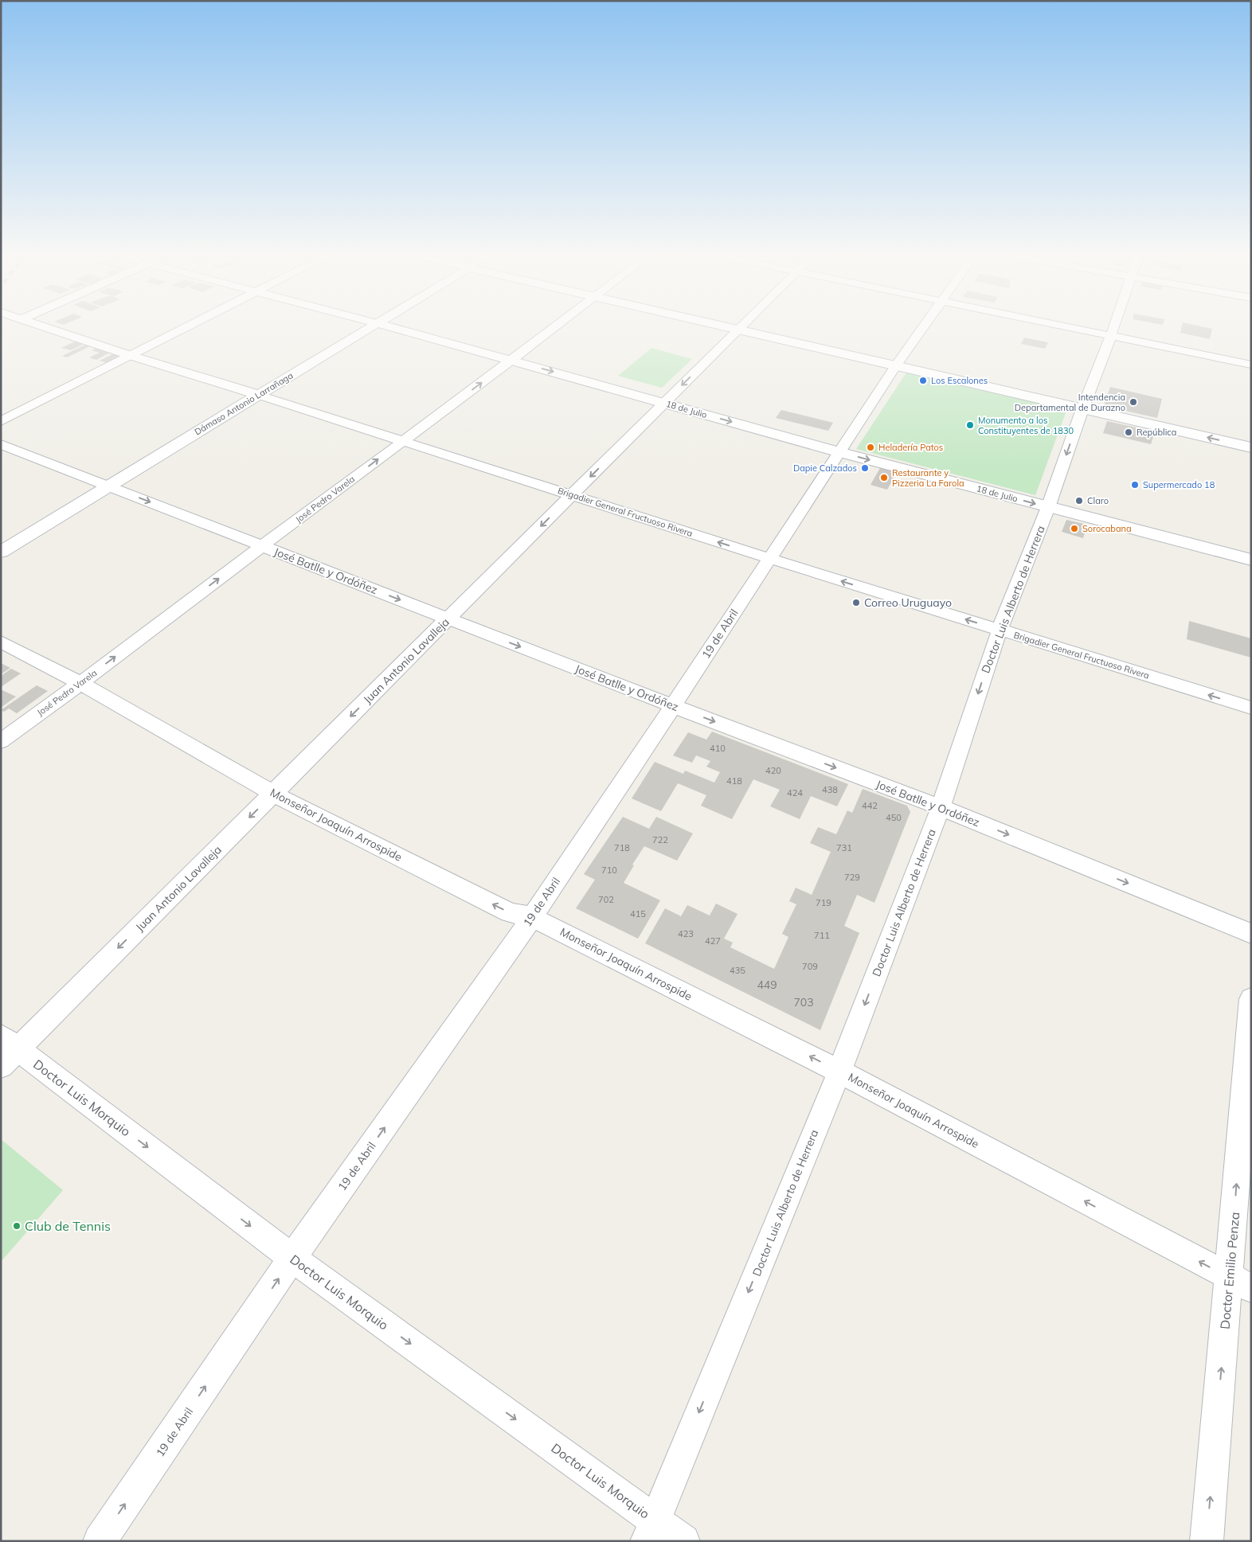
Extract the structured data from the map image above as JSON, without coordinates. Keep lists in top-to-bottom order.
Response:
{
  "streets": {
    "street": [
      "Dámaso Antonio Larrañaga",
      "18 de Julio",
      "José Pedro Varela",
      "Brigadier General Fructuoso Rivera",
      "José Batlle y Ordóñez",
      "Doctor Luis Alberto de Herrera",
      "19 de Abril",
      "Juan Antonio Lavalleja",
      "Monseñor Joaquín Arrospide",
      "Doctor Luis Morquio",
      "Doctor Emilio Penza"
    ]
  },
  "crossings": [
    ["Dámaso Antonio Larrañaga", "Brigadier General Fructuoso Rivera"],
    ["Dámaso Antonio Larrañaga", "José Batlle y Ordóñez"],
    ["18 de Julio", "José Pedro Varela"],
    ["18 de Julio", "Doctor Luis Alberto de Herrera"],
    ["18 de Julio", "19 de Abril"],
    ["18 de Julio", "Juan Antonio Lavalleja"],
    ["José Pedro Varela", "Brigadier General Fructuoso Rivera"],
    ["José Pedro Varela", "José Batlle y Ordóñez"],
    ["José Pedro Varela", "Monseñor Joaquín Arrospide"],
    ["Brigadier General Fructuoso Rivera", "Doctor Luis Alberto de Herrera"],
    ["Brigadier General Fructuoso Rivera", "19 de Abril"],
    ["Brigadier General Fructuoso Rivera", "Juan Antonio Lavalleja"],
    ["José Batlle y Ordóñez", "Doctor Luis Alberto de Herrera"],
    ["José Batlle y Ordóñez", "19 de Abril"],
    ["José Batlle y Ordóñez", "Juan Antonio Lavalleja"],
    ["Doctor Luis Alberto de Herrera", "Monseñor Joaquín Arrospide"],
    ["Doctor Luis Alberto de Herrera", "Doctor Luis Morquio"],
    ["19 de Abril", "Monseñor Joaquín Arrospide"],
    ["19 de Abril", "Doctor Luis Morquio"],
    ["Juan Antonio Lavalleja", "Monseñor Joaquín Arrospide"],
    ["Juan Antonio Lavalleja", "Doctor Luis Morquio"],
    ["Monseñor Joaquín Arrospide", "Doctor Emilio Penza"]
  ],
  "one_way": [
    "José Pedro Varela",
    "Brigadier General Fructuoso Rivera",
    "José Batlle y Ordóñez",
    "Doctor Luis Alberto de Herrera",
    "19 de Abril",
    "Juan Antonio Lavalleja",
    "Monseñor Joaquín Arrospide",
    "Doctor Luis Morquio",
    "Doctor Emilio Penza"
  ],
  "places": [
    "Los Escalones",
    "Intendencia Departamental de Durazno",
    "Monumento a los Constituyentes de 1830",
    "República",
    "Heladería Patos",
    "Dapie Calzados",
    "Restaurante y Pizzeria La Farola",
    "Supermercado 18",
    "Claro",
    "Sorocabana",
    "Correo Uruguayo",
    "Club de Tennis"
  ],
  "house_numbers": [
    "410",
    "420",
    "418",
    "438",
    "424",
    "442",
    "450",
    "722",
    "718",
    "731",
    "710",
    "729",
    "702",
    "719",
    "415",
    "423",
    "711",
    "427",
    "709",
    "435",
    "449",
    "703"
  ]
}
